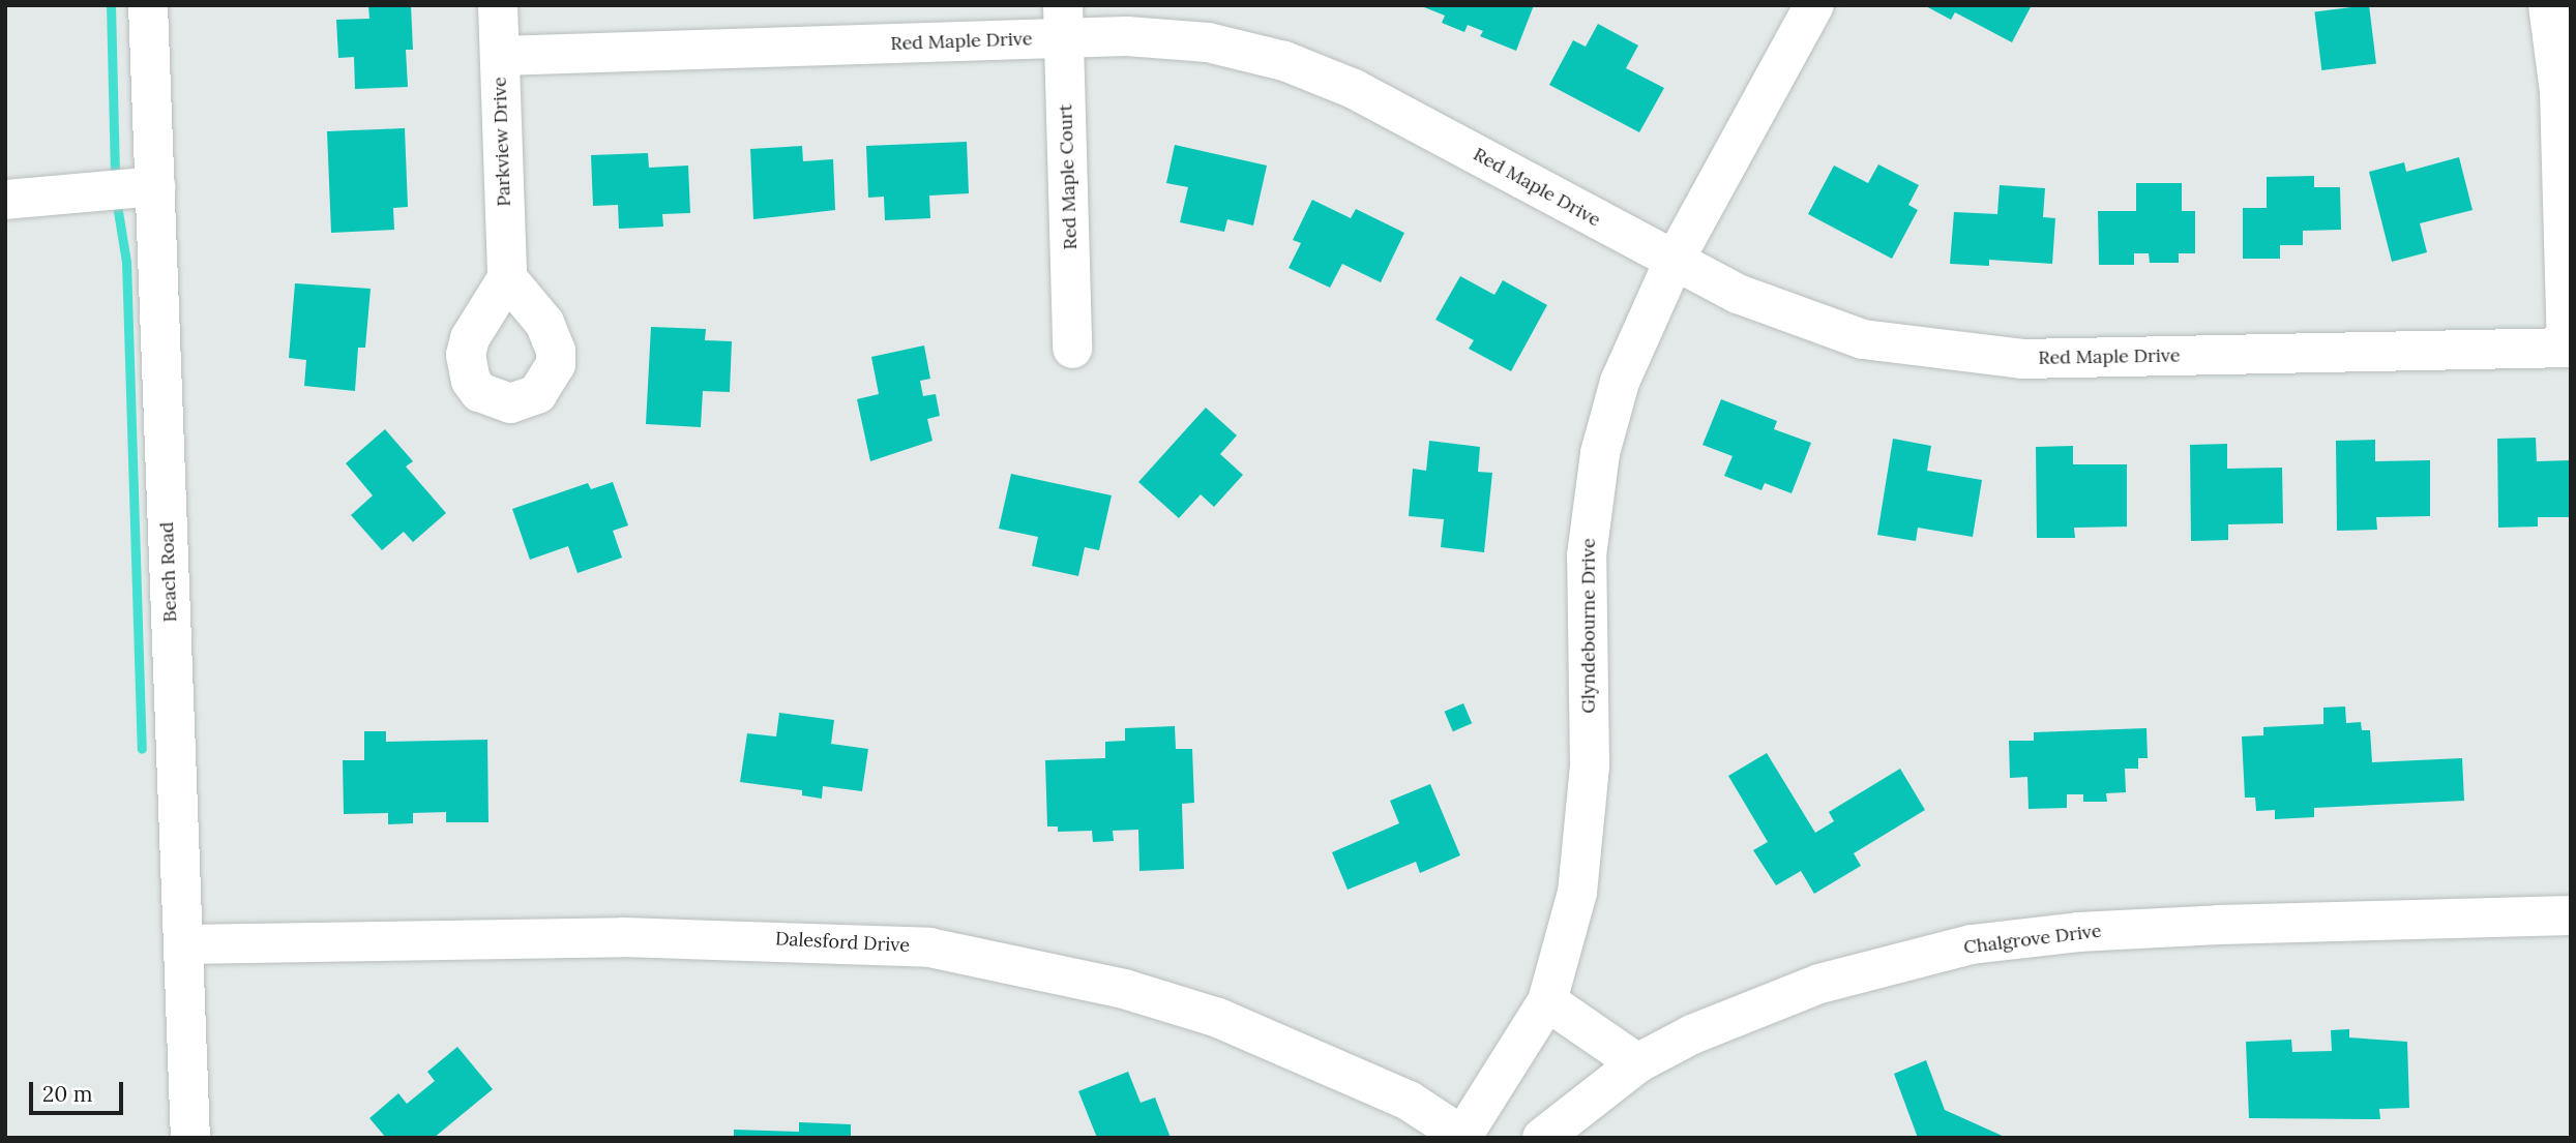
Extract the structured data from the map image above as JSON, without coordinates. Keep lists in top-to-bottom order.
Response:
{
  "streets": {
    "street": [
      "Red Maple Drive",
      "Parkview Drive",
      "Red Maple Court",
      "Beach Road",
      "Glyndebourne Drive",
      "Chalgrove Drive",
      "Dalesford Drive"
    ]
  },
  "crossings": [
    ["Red Maple Drive", "Parkview Drive"],
    ["Red Maple Drive", "Red Maple Court"],
    ["Red Maple Drive", "Glyndebourne Drive"],
    ["Beach Road", "Dalesford Drive"],
    ["Glyndebourne Drive", "Dalesford Drive"]
  ],
  "scale_bar": "20 m"
}
